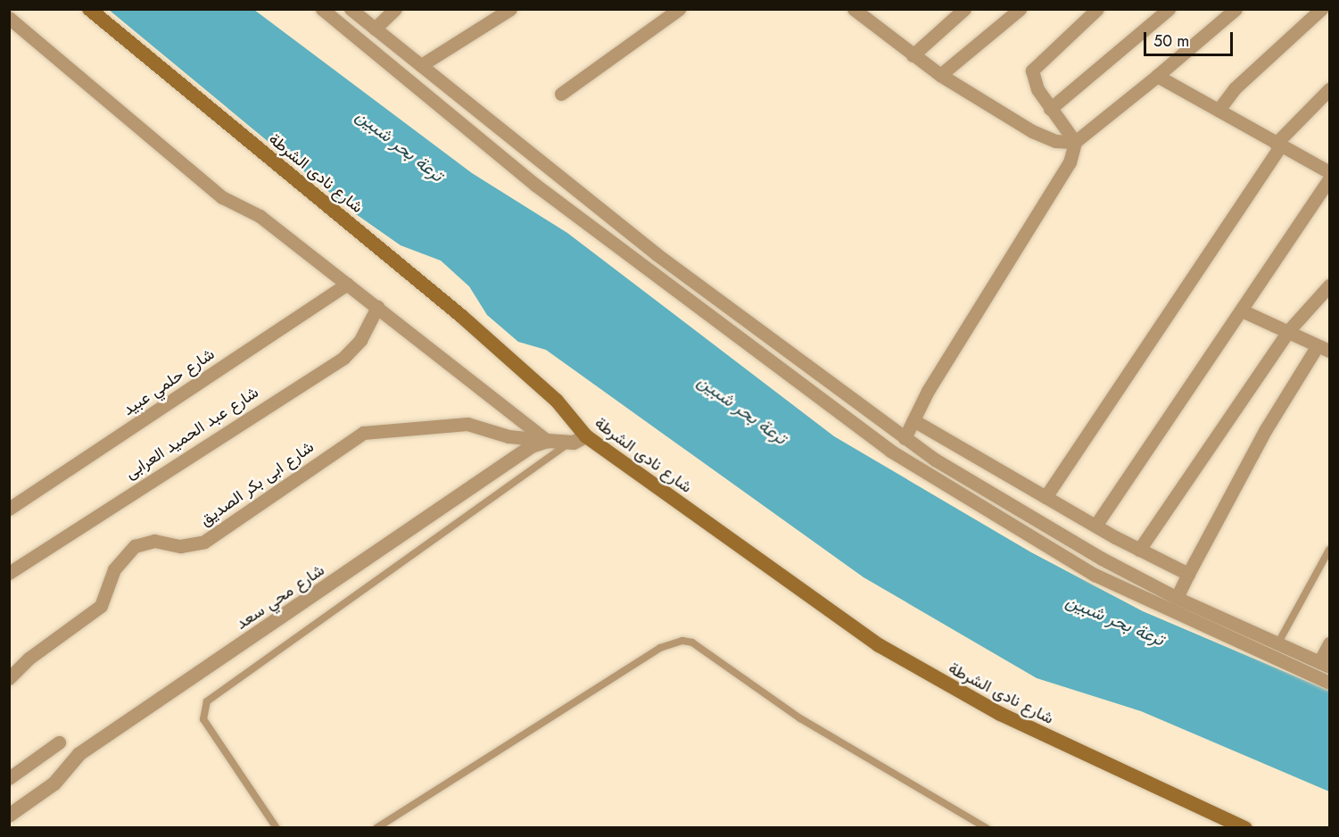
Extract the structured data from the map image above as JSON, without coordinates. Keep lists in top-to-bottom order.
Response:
{
  "streets": {
    "main road": ["شارع نادى الشرطة"],
    "street": [
      "شارع حلمي عبيد",
      "شارع عبد الحميد العرابى",
      "شارع ابى بكر الصديق",
      "شارع محي سعد"
    ]
  },
  "crossings": [
    ["شارع نادى الشرطة", "شارع محي سعد"],
    ["شارع ابى بكر الصديق", "شارع محي سعد"]
  ],
  "water": ["ترعة بحر شبين"],
  "scale_bar": "50 m"
}
